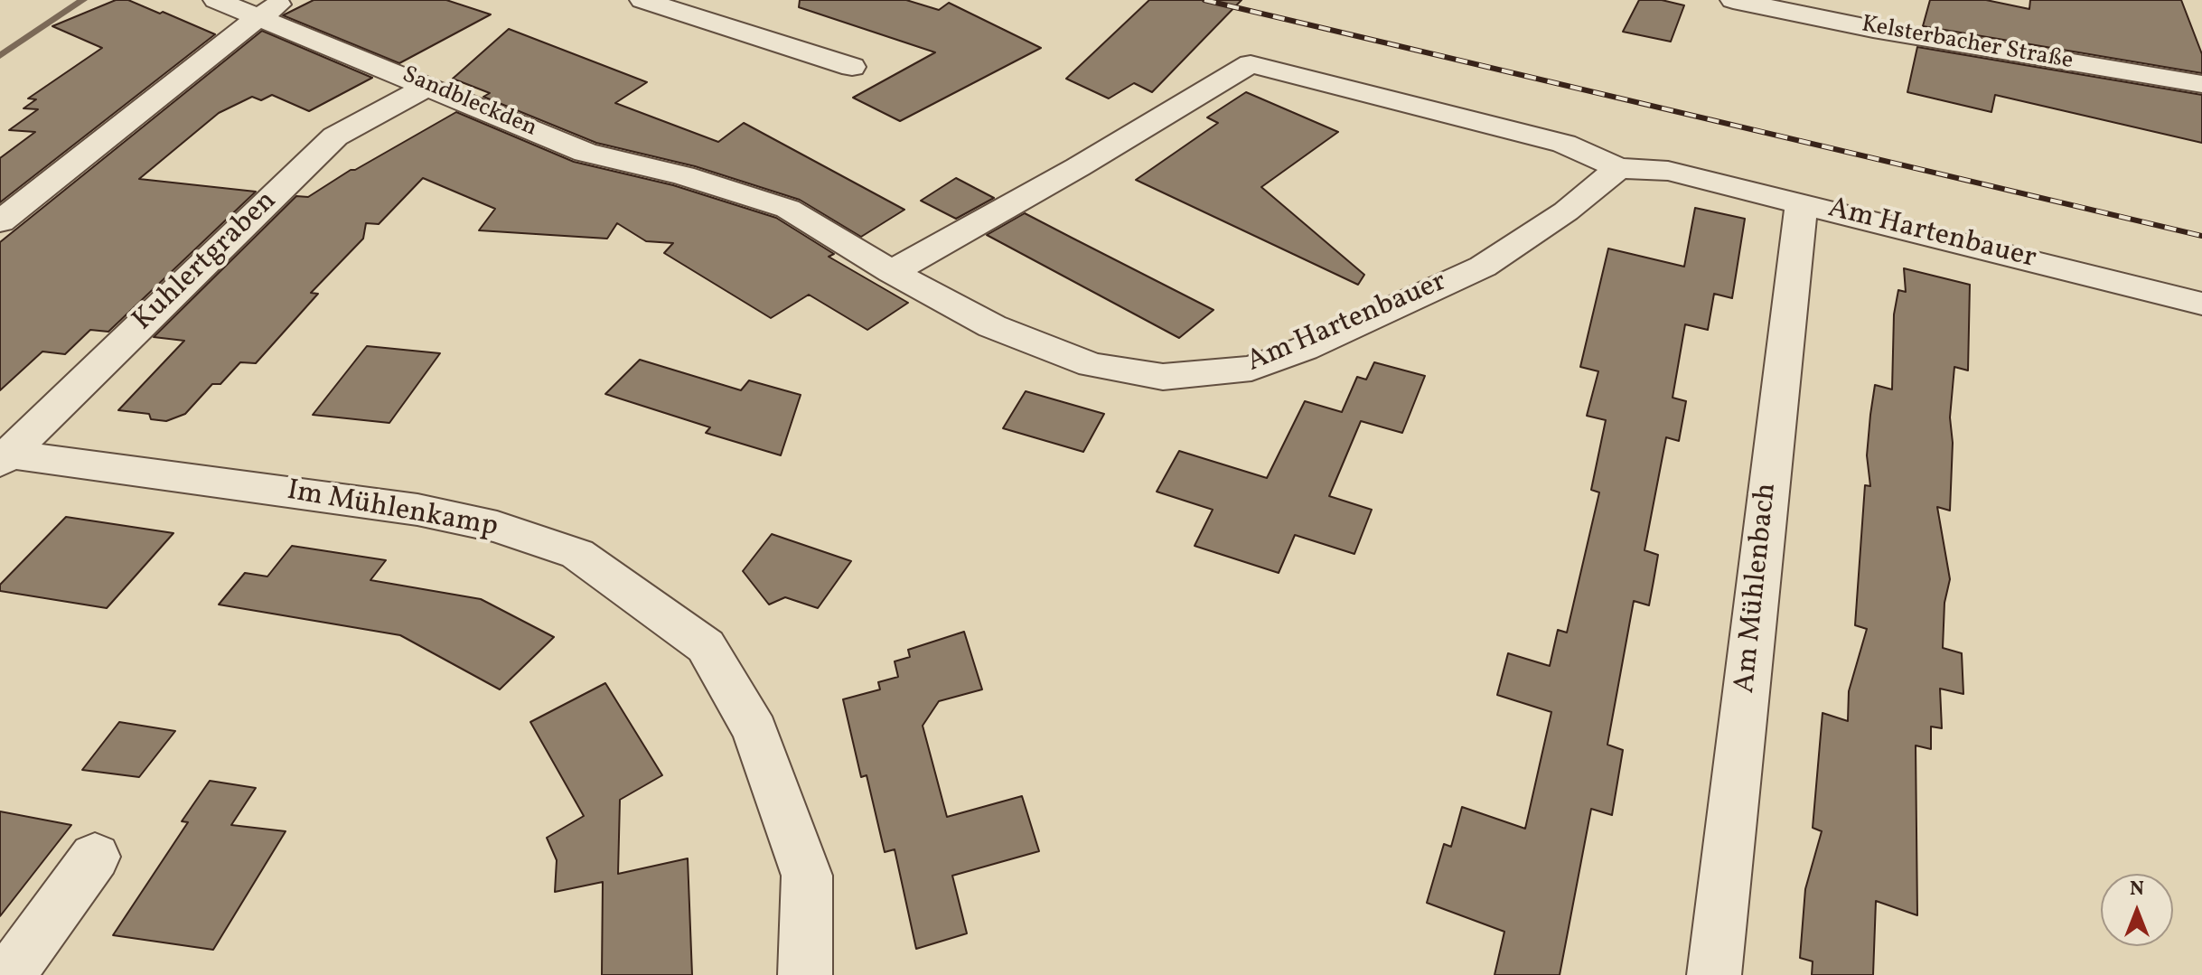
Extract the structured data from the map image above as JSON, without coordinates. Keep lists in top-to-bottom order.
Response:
{
  "streets": {
    "street": [
      "Kelsterbacher Straße",
      "Sandbleckden",
      "Am Hartenbauer",
      "Kuhlertgraben",
      "Im Mühlenkamp",
      "Am Mühlenbach"
    ]
  },
  "crossings": [
    ["Sandbleckden", "Am Hartenbauer"],
    ["Sandbleckden", "Kuhlertgraben"],
    ["Am Hartenbauer", "Am Mühlenbach"],
    ["Kuhlertgraben", "Im Mühlenkamp"]
  ],
  "north": "top"
}
